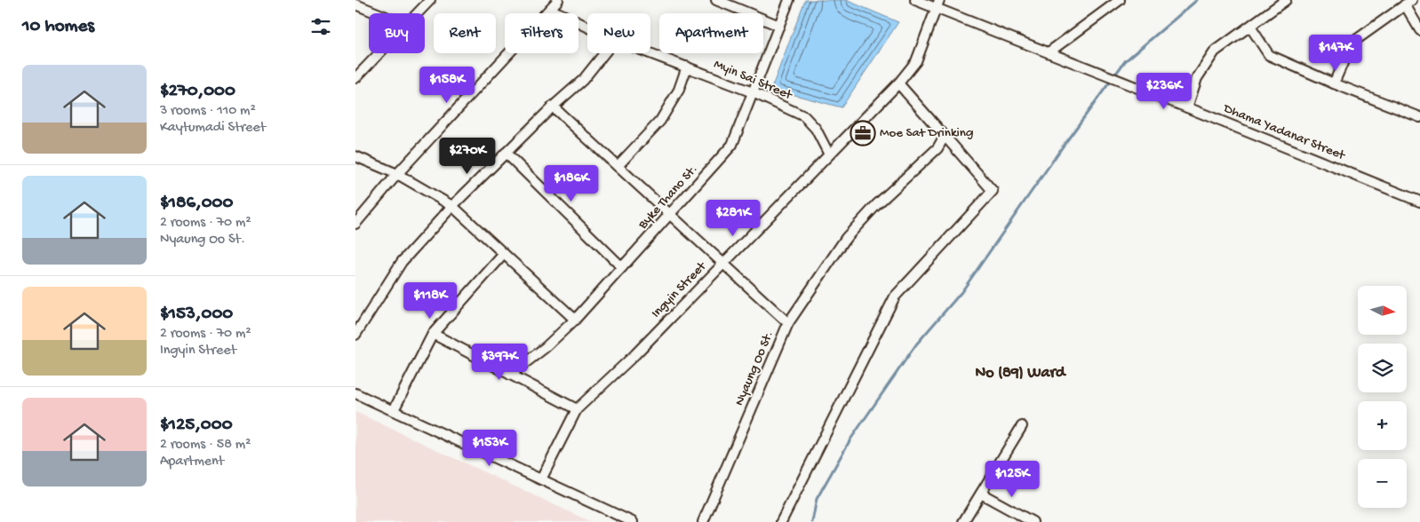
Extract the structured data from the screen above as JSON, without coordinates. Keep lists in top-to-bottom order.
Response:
{
  "streets": {
    "street": [
      "Myin Sai Street",
      "Dhama Yadanar Street",
      "Byke Thano St.",
      "Ingyin Street",
      "Nyaung Oo St."
    ]
  },
  "crossings": [
    ["Myin Sai Street", "Byke Thano St."],
    ["Myin Sai Street", "Ingyin Street"],
    ["Dhama Yadanar Street", "Ingyin Street"],
    ["Byke Thano St.", "Nyaung Oo St."],
    ["Ingyin Street", "Nyaung Oo St."]
  ],
  "districts": ["No (89) Ward"],
  "places": {
    "office": ["Moe Sat Drinking"]
  },
  "north": "right",
  "page": {
    "heading": "10 homes",
    "chip": [
      "Buy",
      "Rent",
      "Filters",
      "New",
      "Apartment"
    ],
    "price": [
      "$147K",
      "$158K",
      "$236K",
      "$270K",
      "$186K",
      "$281K",
      "$118K",
      "$397K",
      "$153K",
      "$125K"
    ],
    "list": [
      {
        "name": "$270,000",
        "note": "3 rooms · 110 m² · Kaytumadi Street"
      },
      {
        "name": "$186,000",
        "note": "2 rooms · 70 m² · Nyaung Oo St."
      },
      {
        "name": "$153,000",
        "note": "2 rooms · 70 m² · Ingyin Street"
      },
      {
        "name": "$125,000",
        "note": "2 rooms · 58 m² · Apartment"
      }
    ],
    "map_buttons": ["+", "−"]
  }
}
